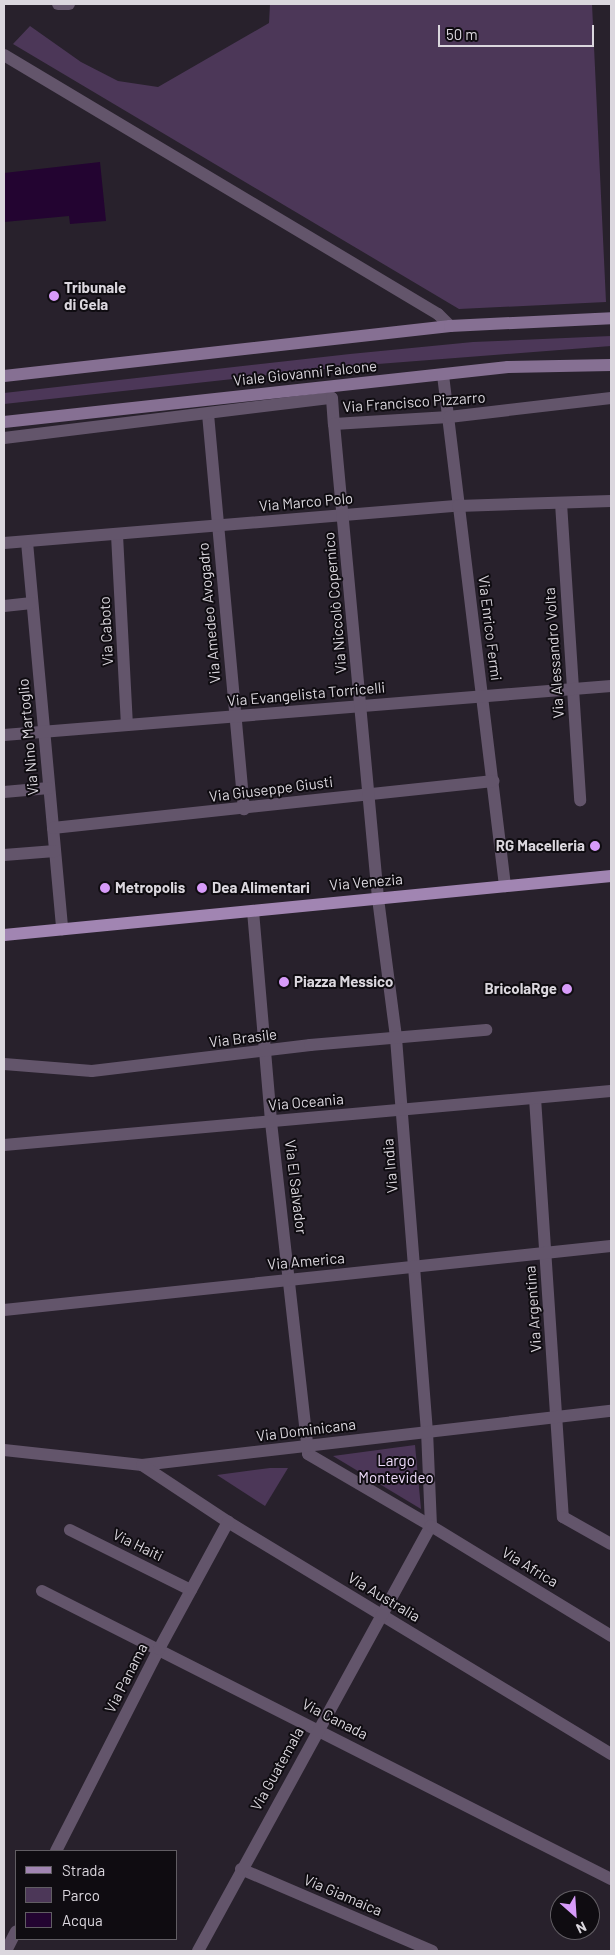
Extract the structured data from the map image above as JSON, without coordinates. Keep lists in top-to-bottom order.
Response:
{
  "streets": {
    "main road": ["Via Venezia"],
    "street": [
      "Viale Giovanni Falcone",
      "Via Francisco Pizzarro",
      "Via Marco Polo",
      "Via Niccolò Copernico",
      "Via Amedeo Avogadro",
      "Via Enrico Fermi",
      "Via Caboto",
      "Via Alessandro Volta",
      "Via Evangelista Torricelli",
      "Via Nino Martoglio",
      "Via Giuseppe Giusti",
      "Via Brasile",
      "Via Oceania",
      "Via India",
      "Via El Salvador",
      "Via America",
      "Via Argentina",
      "Via Dominicana",
      "Via Haiti",
      "Via Africa",
      "Via Australia",
      "Via Panama",
      "Via Canada",
      "Via Guatemala",
      "Via Giamaica"
    ]
  },
  "crossings": [
    ["Viale Giovanni Falcone", "Via Enrico Fermi"],
    ["Via Francisco Pizzarro", "Via Niccolò Copernico"],
    ["Via Francisco Pizzarro", "Via Amedeo Avogadro"],
    ["Via Francisco Pizzarro", "Via Enrico Fermi"],
    ["Via Marco Polo", "Via Niccolò Copernico"],
    ["Via Marco Polo", "Via Amedeo Avogadro"],
    ["Via Marco Polo", "Via Enrico Fermi"],
    ["Via Marco Polo", "Via Caboto"],
    ["Via Marco Polo", "Via Alessandro Volta"],
    ["Via Marco Polo", "Via Nino Martoglio"],
    ["Via Niccolò Copernico", "Via Evangelista Torricelli"],
    ["Via Niccolò Copernico", "Via Giuseppe Giusti"],
    ["Via Niccolò Copernico", "Via Venezia"],
    ["Via Niccolò Copernico", "Via India"],
    ["Via Amedeo Avogadro", "Via Evangelista Torricelli"],
    ["Via Amedeo Avogadro", "Via Giuseppe Giusti"],
    ["Via Enrico Fermi", "Via Evangelista Torricelli"],
    ["Via Enrico Fermi", "Via Giuseppe Giusti"],
    ["Via Enrico Fermi", "Via Venezia"],
    ["Via Caboto", "Via Evangelista Torricelli"],
    ["Via Alessandro Volta", "Via Evangelista Torricelli"],
    ["Via Evangelista Torricelli", "Via Nino Martoglio"],
    ["Via Nino Martoglio", "Via Giuseppe Giusti"],
    ["Via Nino Martoglio", "Via Venezia"],
    ["Via Venezia", "Via India"],
    ["Via Brasile", "Via India"],
    ["Via Brasile", "Via El Salvador"],
    ["Via Oceania", "Via India"],
    ["Via Oceania", "Via El Salvador"],
    ["Via Oceania", "Via Argentina"],
    ["Via India", "Via America"],
    ["Via India", "Via Dominicana"],
    ["Via El Salvador", "Via America"],
    ["Via El Salvador", "Via Dominicana"],
    ["Via America", "Via Argentina"],
    ["Via Argentina", "Via Dominicana"],
    ["Via Dominicana", "Via Australia"],
    ["Via Haiti", "Via Panama"],
    ["Via Africa", "Via Guatemala"],
    ["Via Australia", "Via Panama"],
    ["Via Australia", "Via Guatemala"],
    ["Via Panama", "Via Canada"],
    ["Via Canada", "Via Guatemala"],
    ["Via Guatemala", "Via Giamaica"]
  ],
  "parks": ["Largo Montevideo"],
  "places": [
    "Tribunale di Gela",
    "RG Macelleria",
    "Metropolis",
    "Dea Alimentari",
    "Piazza Messico",
    "BricolaRge"
  ],
  "legend": ["Strada", "Parco", "Acqua"],
  "scale_bar": "50 m",
  "north": "bottom right"
}
